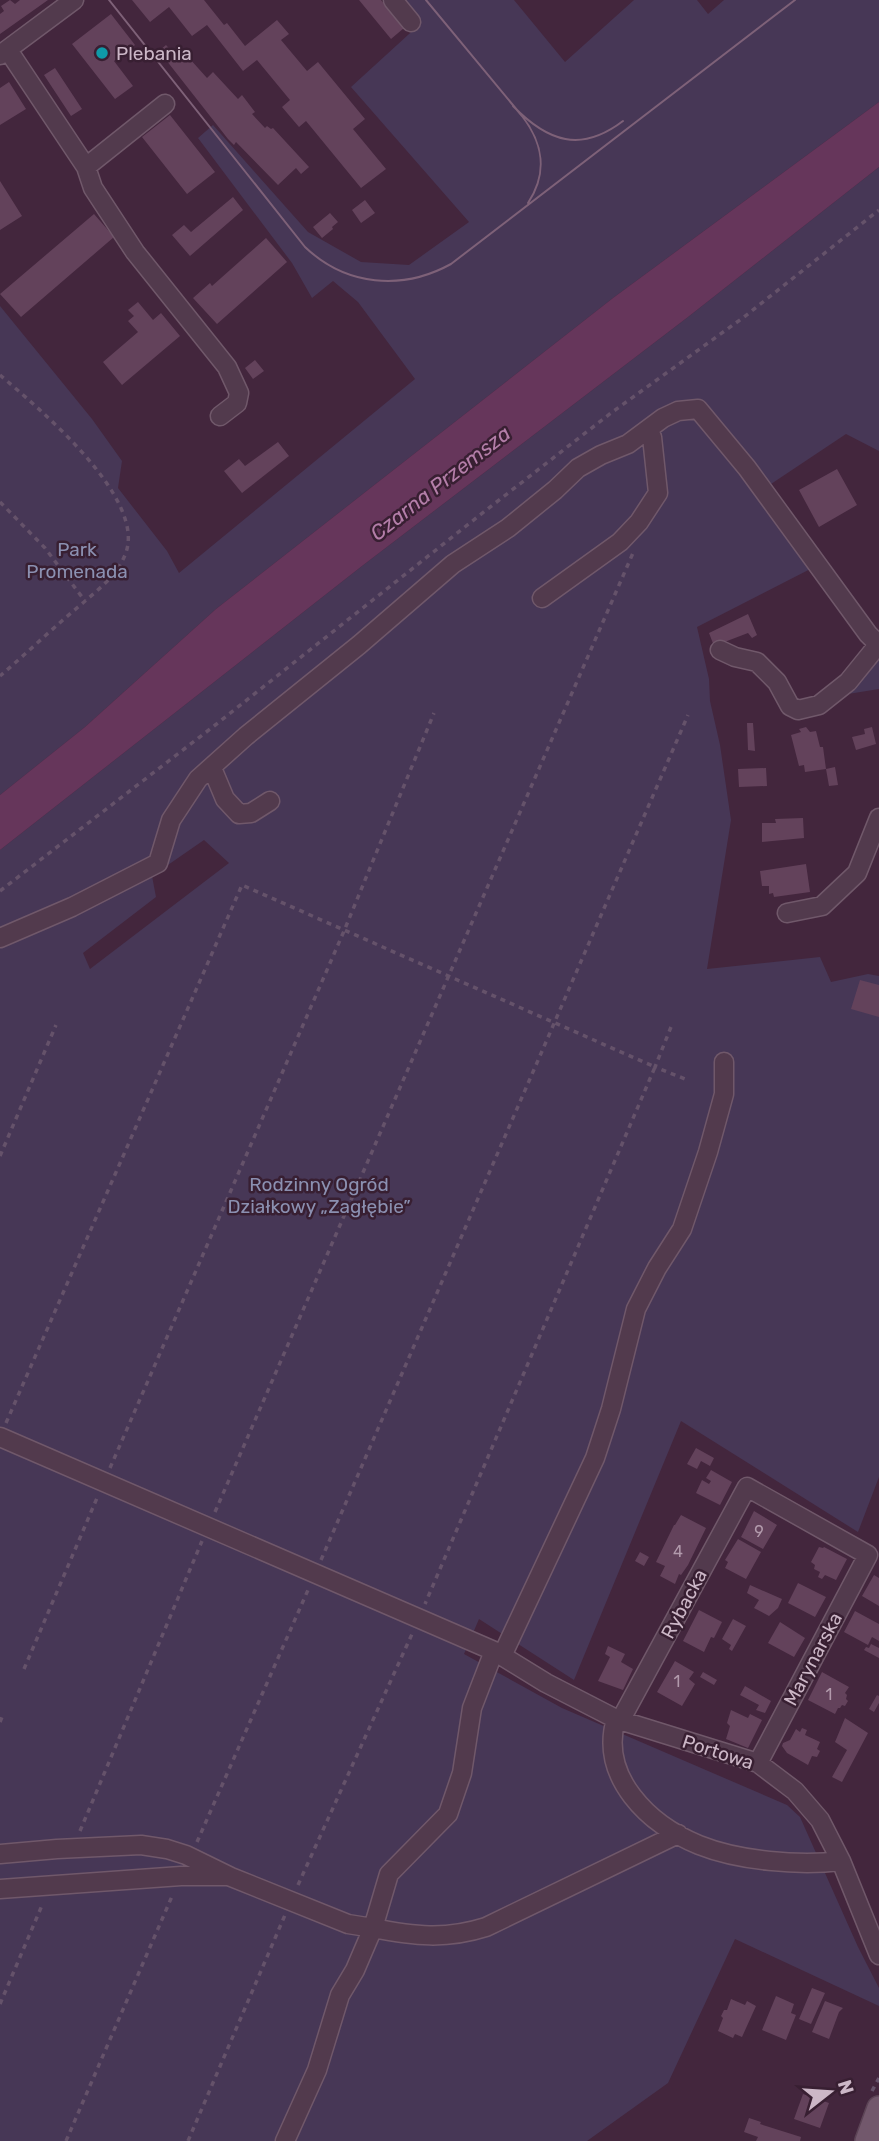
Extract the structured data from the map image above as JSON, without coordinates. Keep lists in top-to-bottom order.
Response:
{
  "streets": {
    "street": ["Rybacka", "Marynarska", "Portowa"]
  },
  "crossings": [
    ["Rybacka", "Marynarska"],
    ["Rybacka", "Portowa"],
    ["Marynarska", "Portowa"]
  ],
  "water": ["Czarna Przemsza"],
  "parks": ["Park Promenada", "Rodzinny Ogród Działkowy „Zagłębie”"],
  "places": ["Plebania"],
  "house_numbers": [
    "9",
    "4",
    "1",
    "1"
  ],
  "north": "right"
}
